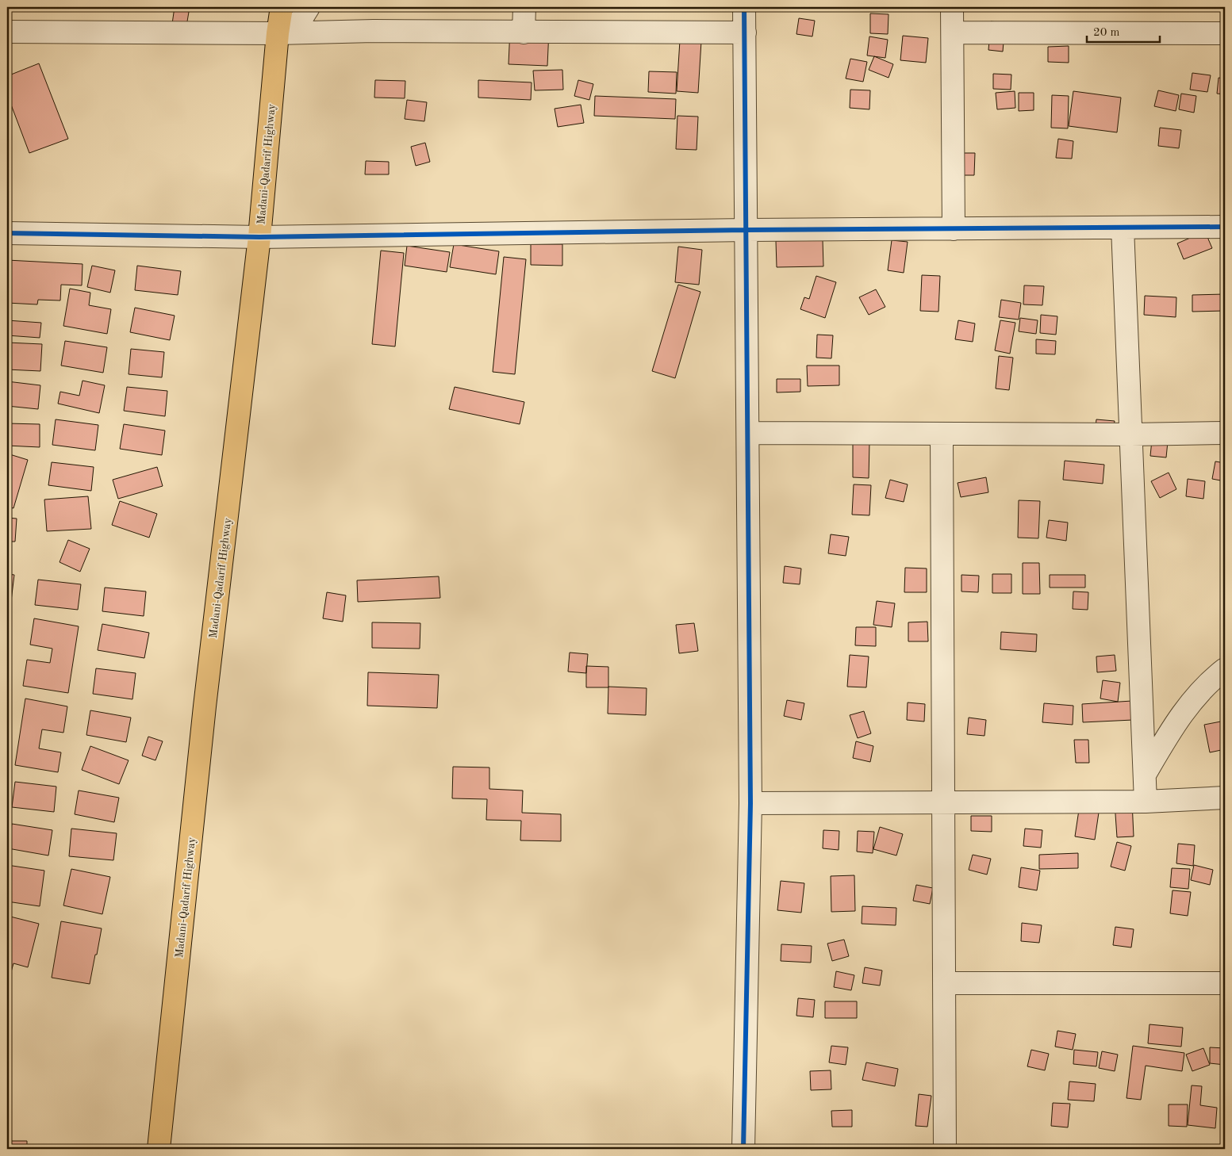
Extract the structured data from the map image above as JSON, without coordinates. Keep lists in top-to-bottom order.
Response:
{
  "streets": {
    "highway": ["Madani-Qadarif Highway"]
  },
  "scale_bar": "20 m"
}
